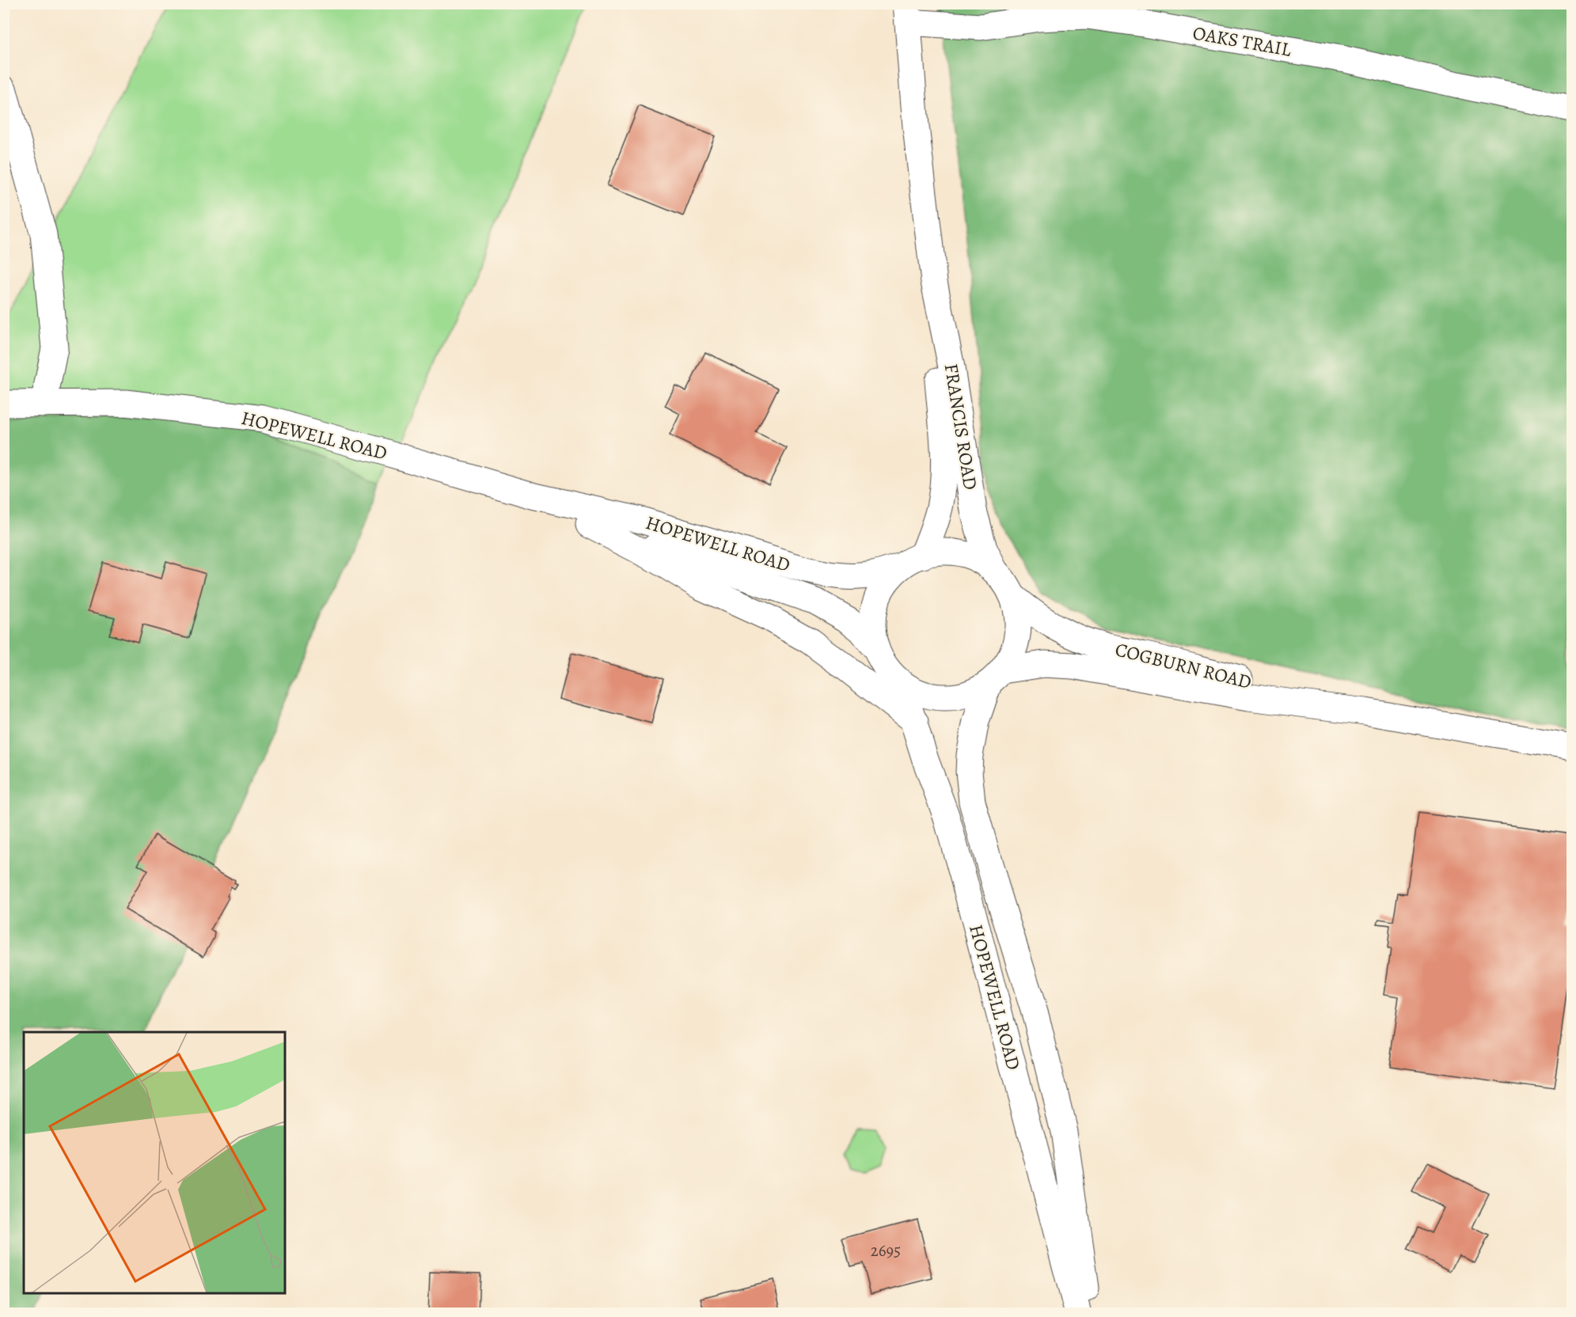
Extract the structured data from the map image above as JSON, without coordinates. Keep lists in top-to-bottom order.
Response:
{
  "streets": {
    "street": [
      "OAKS TRAIL",
      "FRANCIS ROAD",
      "HOPEWELL ROAD",
      "COGBURN ROAD"
    ]
  },
  "crossings": [
    ["OAKS TRAIL", "FRANCIS ROAD"],
    ["FRANCIS ROAD", "HOPEWELL ROAD"],
    ["FRANCIS ROAD", "COGBURN ROAD"],
    ["HOPEWELL ROAD", "COGBURN ROAD"]
  ],
  "house_numbers": ["2695"]
}
